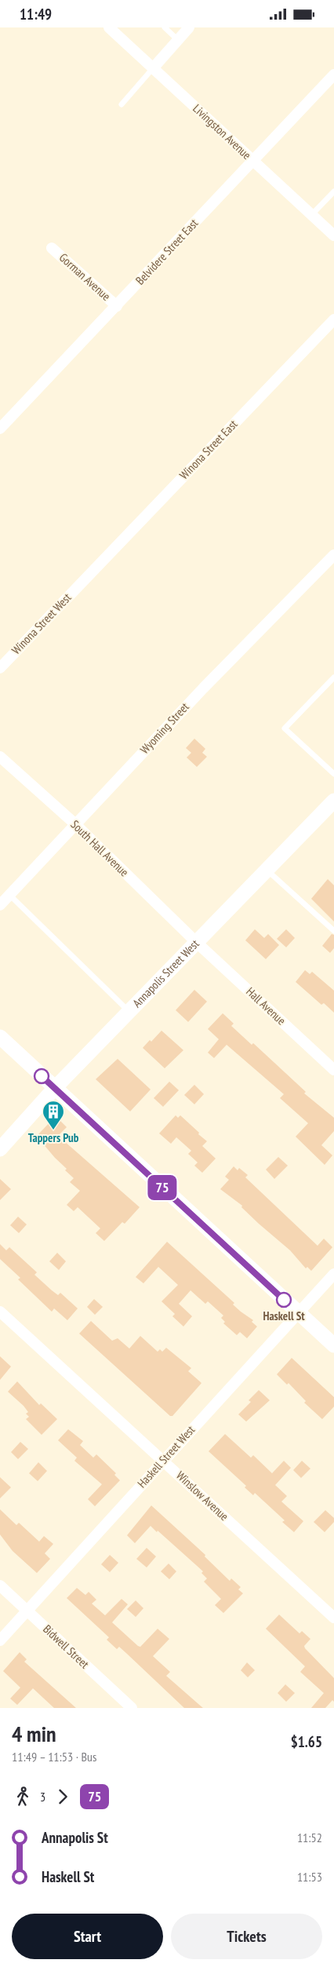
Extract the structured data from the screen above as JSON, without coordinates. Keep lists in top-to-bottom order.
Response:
{
  "streets": {
    "street": [
      "Livingston Avenue",
      "Belvidere Street East",
      "Gorman Avenue",
      "Winona Street East",
      "Winona Street West",
      "Wyoming Street",
      "South Hall Avenue",
      "Annapolis Street West",
      "Hall Avenue",
      "Haskell Street West",
      "Winslow Avenue",
      "Bidwell Street"
    ]
  },
  "crossings": [
    ["Livingston Avenue", "Belvidere Street East"],
    ["Belvidere Street East", "Gorman Avenue"],
    ["Winona Street East", "Winona Street West"],
    ["Wyoming Street", "South Hall Avenue"],
    ["South Hall Avenue", "Annapolis Street West"],
    ["South Hall Avenue", "Hall Avenue"],
    ["Annapolis Street West", "Hall Avenue"],
    ["Haskell Street West", "Winslow Avenue"],
    ["Haskell Street West", "Bidwell Street"]
  ],
  "places": {
    "building": ["Tappers Pub"],
    "other": ["Haskell St"]
  },
  "lines": ["bus line 75"],
  "page": {
    "status": "11:49",
    "on_map": "75",
    "heading": ["4 min", "11:49 – 11:53 · Bus", "$1.65"],
    "legs": ["3", "75"],
    "list": [
      {
        "name": "Annapolis St",
        "value": "11:52"
      },
      {
        "name": "Haskell St",
        "value": "11:53"
      }
    ],
    "buttons": ["Start", "Tickets"]
  }
}
